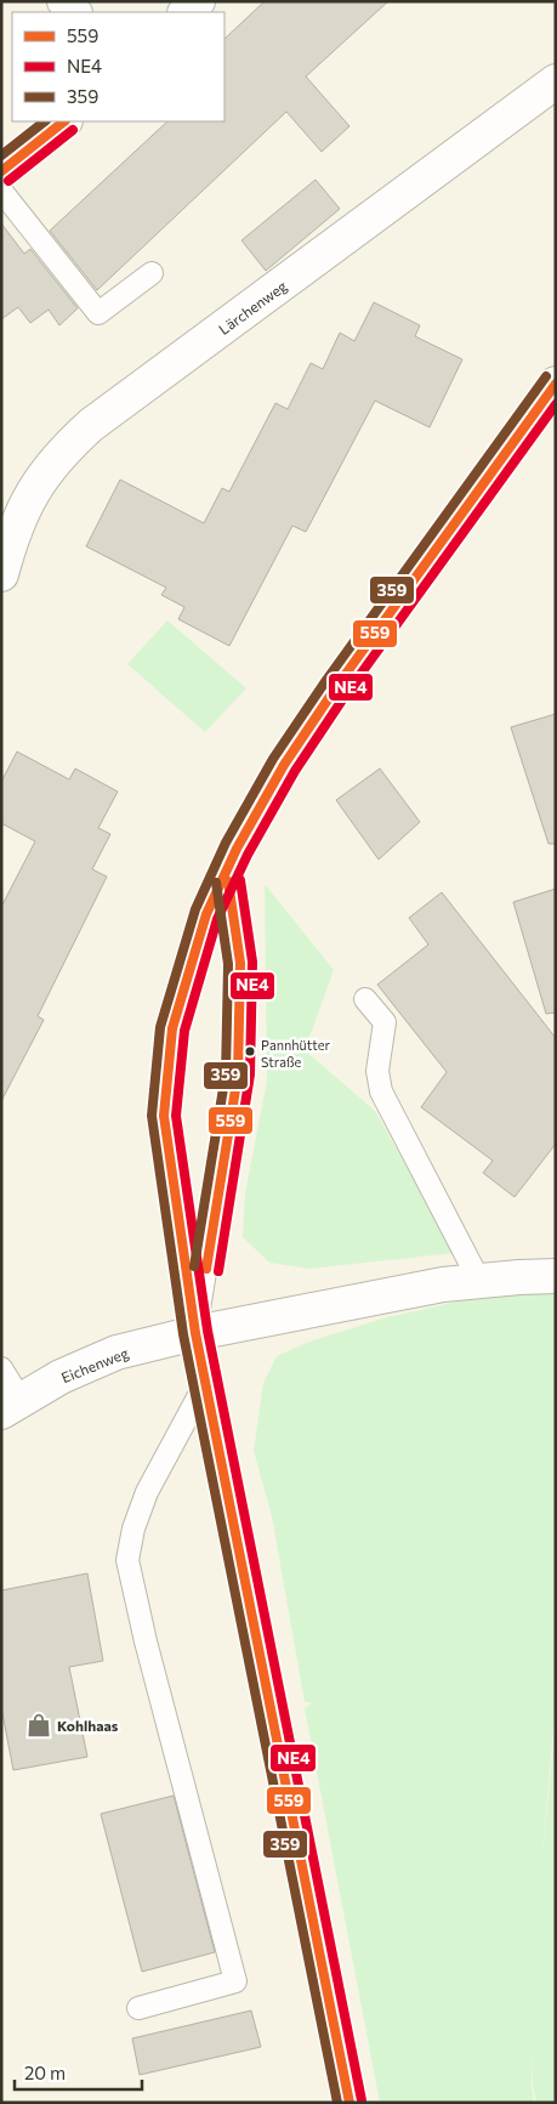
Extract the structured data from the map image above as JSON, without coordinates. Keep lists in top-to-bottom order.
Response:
{
  "streets": {
    "street": ["Lärchenweg", "Eichenweg"]
  },
  "places": {
    "other": ["Pannhütter Straße"],
    "shop": ["Kohlhaas"]
  },
  "lines": ["transit line 559", "transit line 359", "transit line NE4"],
  "legend": ["559", "NE4", "359"],
  "scale_bar": "20 m"
}
